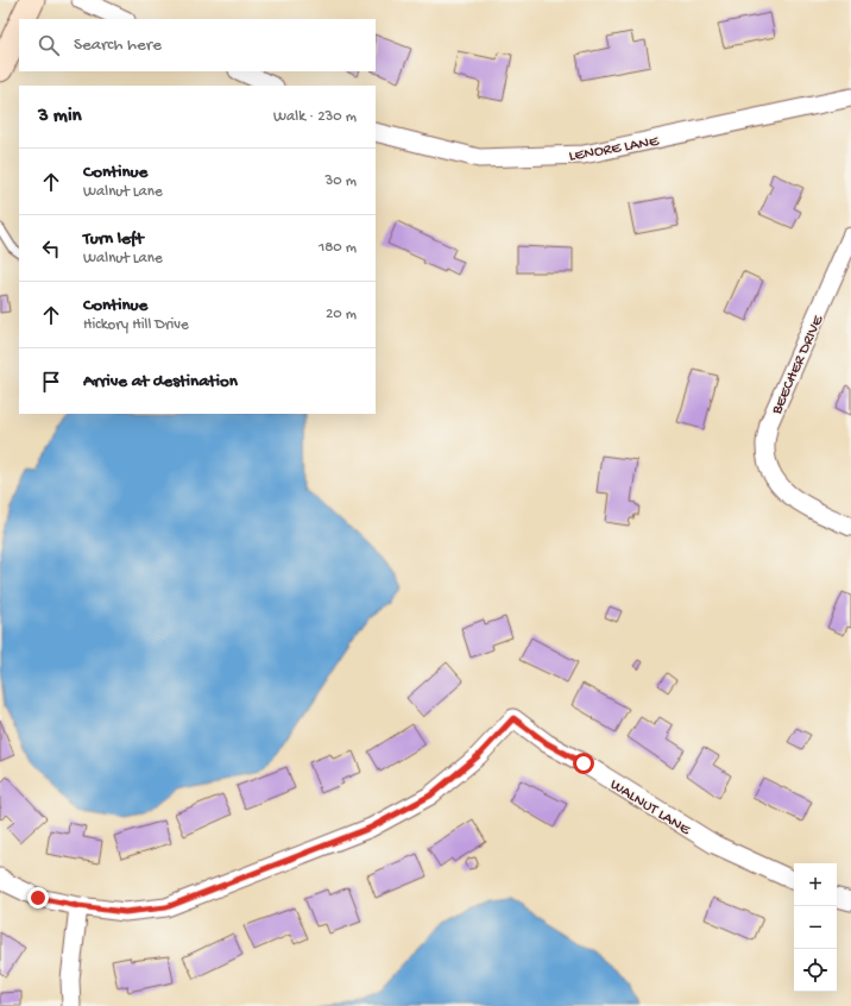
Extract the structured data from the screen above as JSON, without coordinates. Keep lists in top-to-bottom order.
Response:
{
  "streets": {
    "street": ["LENORE LANE", "BEECHER DRIVE", "WALNUT LANE"]
  },
  "page": {
    "search": "Search here",
    "heading": ["3 min", "Walk · 230 m"],
    "list": [
      ["Continue", "Walnut Lane", "30 m"],
      ["Turn left", "Walnut Lane", "180 m"],
      ["Continue", "Hickory Hill Drive", "20 m"],
      "Arrive at destination"
    ],
    "map_buttons": ["+", "−"]
  }
}
